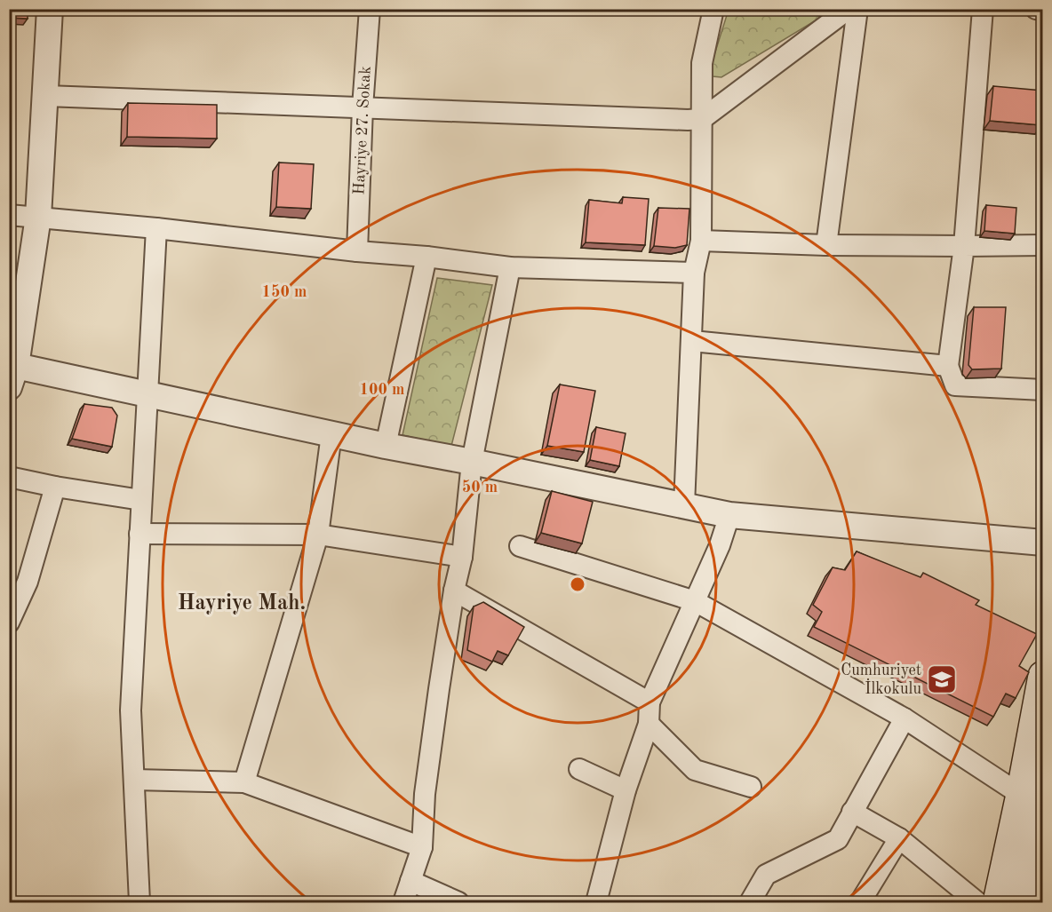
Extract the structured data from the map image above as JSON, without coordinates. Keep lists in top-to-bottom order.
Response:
{
  "streets": {
    "street": ["Hayriye 27. Sokak"]
  },
  "districts": ["Hayriye Mah."],
  "places": {
    "school or university": ["Cumhuriyet İlkokulu"]
  },
  "rings": ["150 m", "100 m", "50 m"]
}
